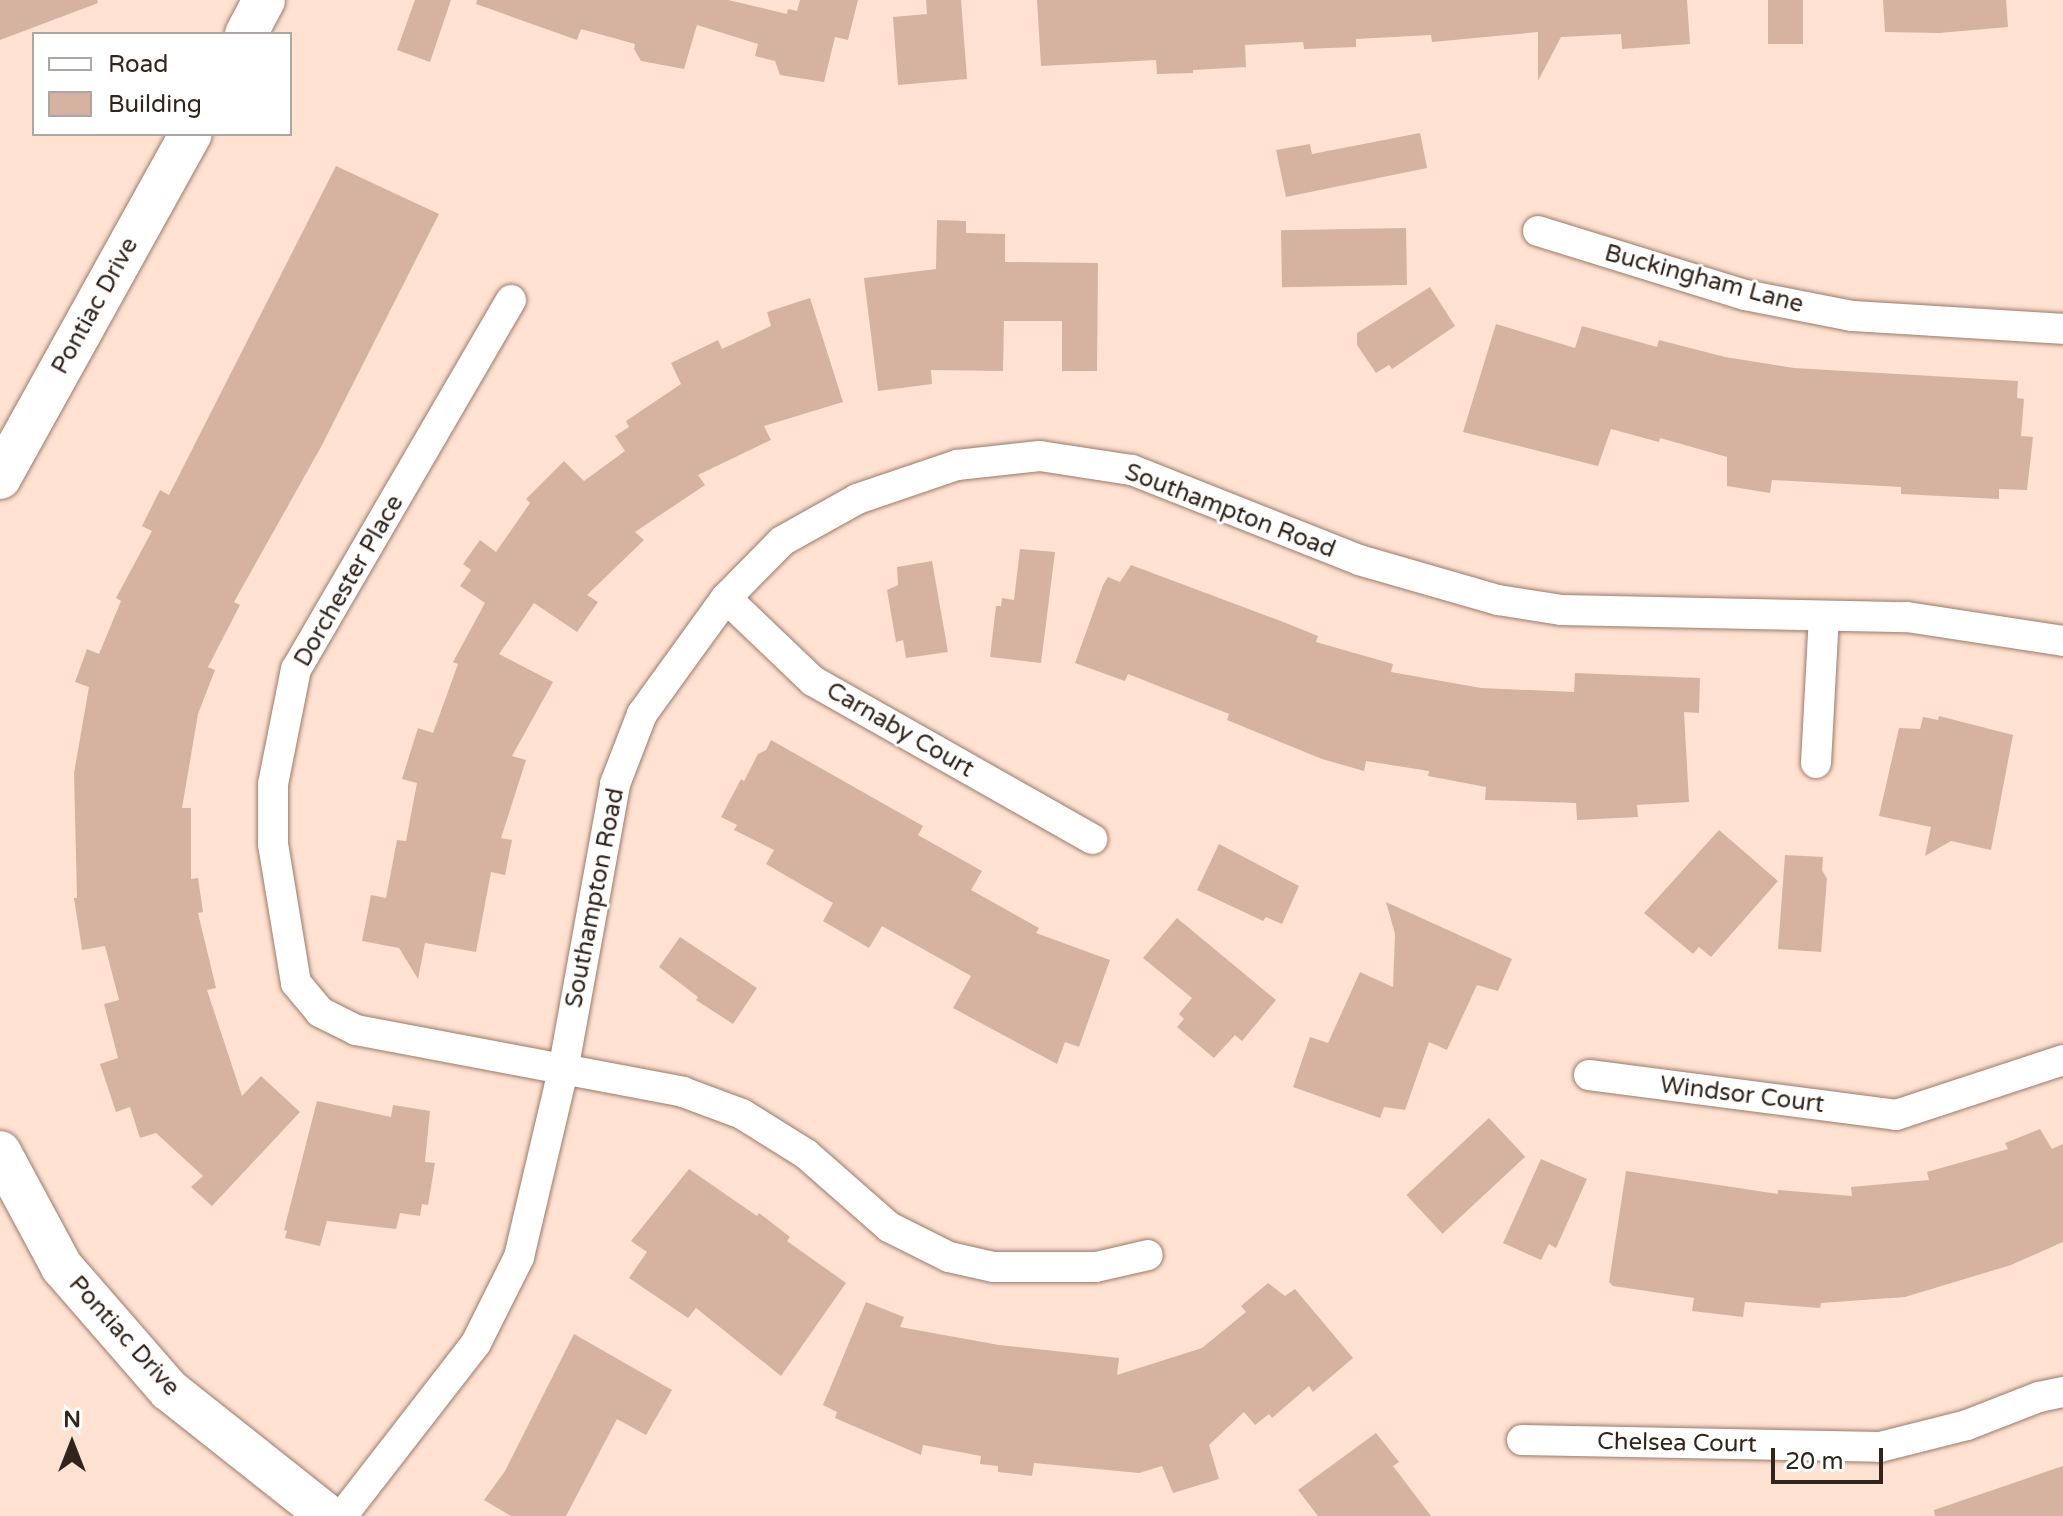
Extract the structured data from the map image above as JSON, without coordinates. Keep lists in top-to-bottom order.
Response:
{
  "streets": {
    "main road": ["Pontiac Drive"],
    "street": [
      "Buckingham Lane",
      "Southampton Road",
      "Dorchester Place",
      "Carnaby Court",
      "Windsor Court",
      "Chelsea Court"
    ]
  },
  "crossings": [
    ["Southampton Road", "Dorchester Place"],
    ["Southampton Road", "Carnaby Court"]
  ],
  "legend": ["Road", "Building"],
  "scale_bar": "20 m",
  "north": "top"
}
